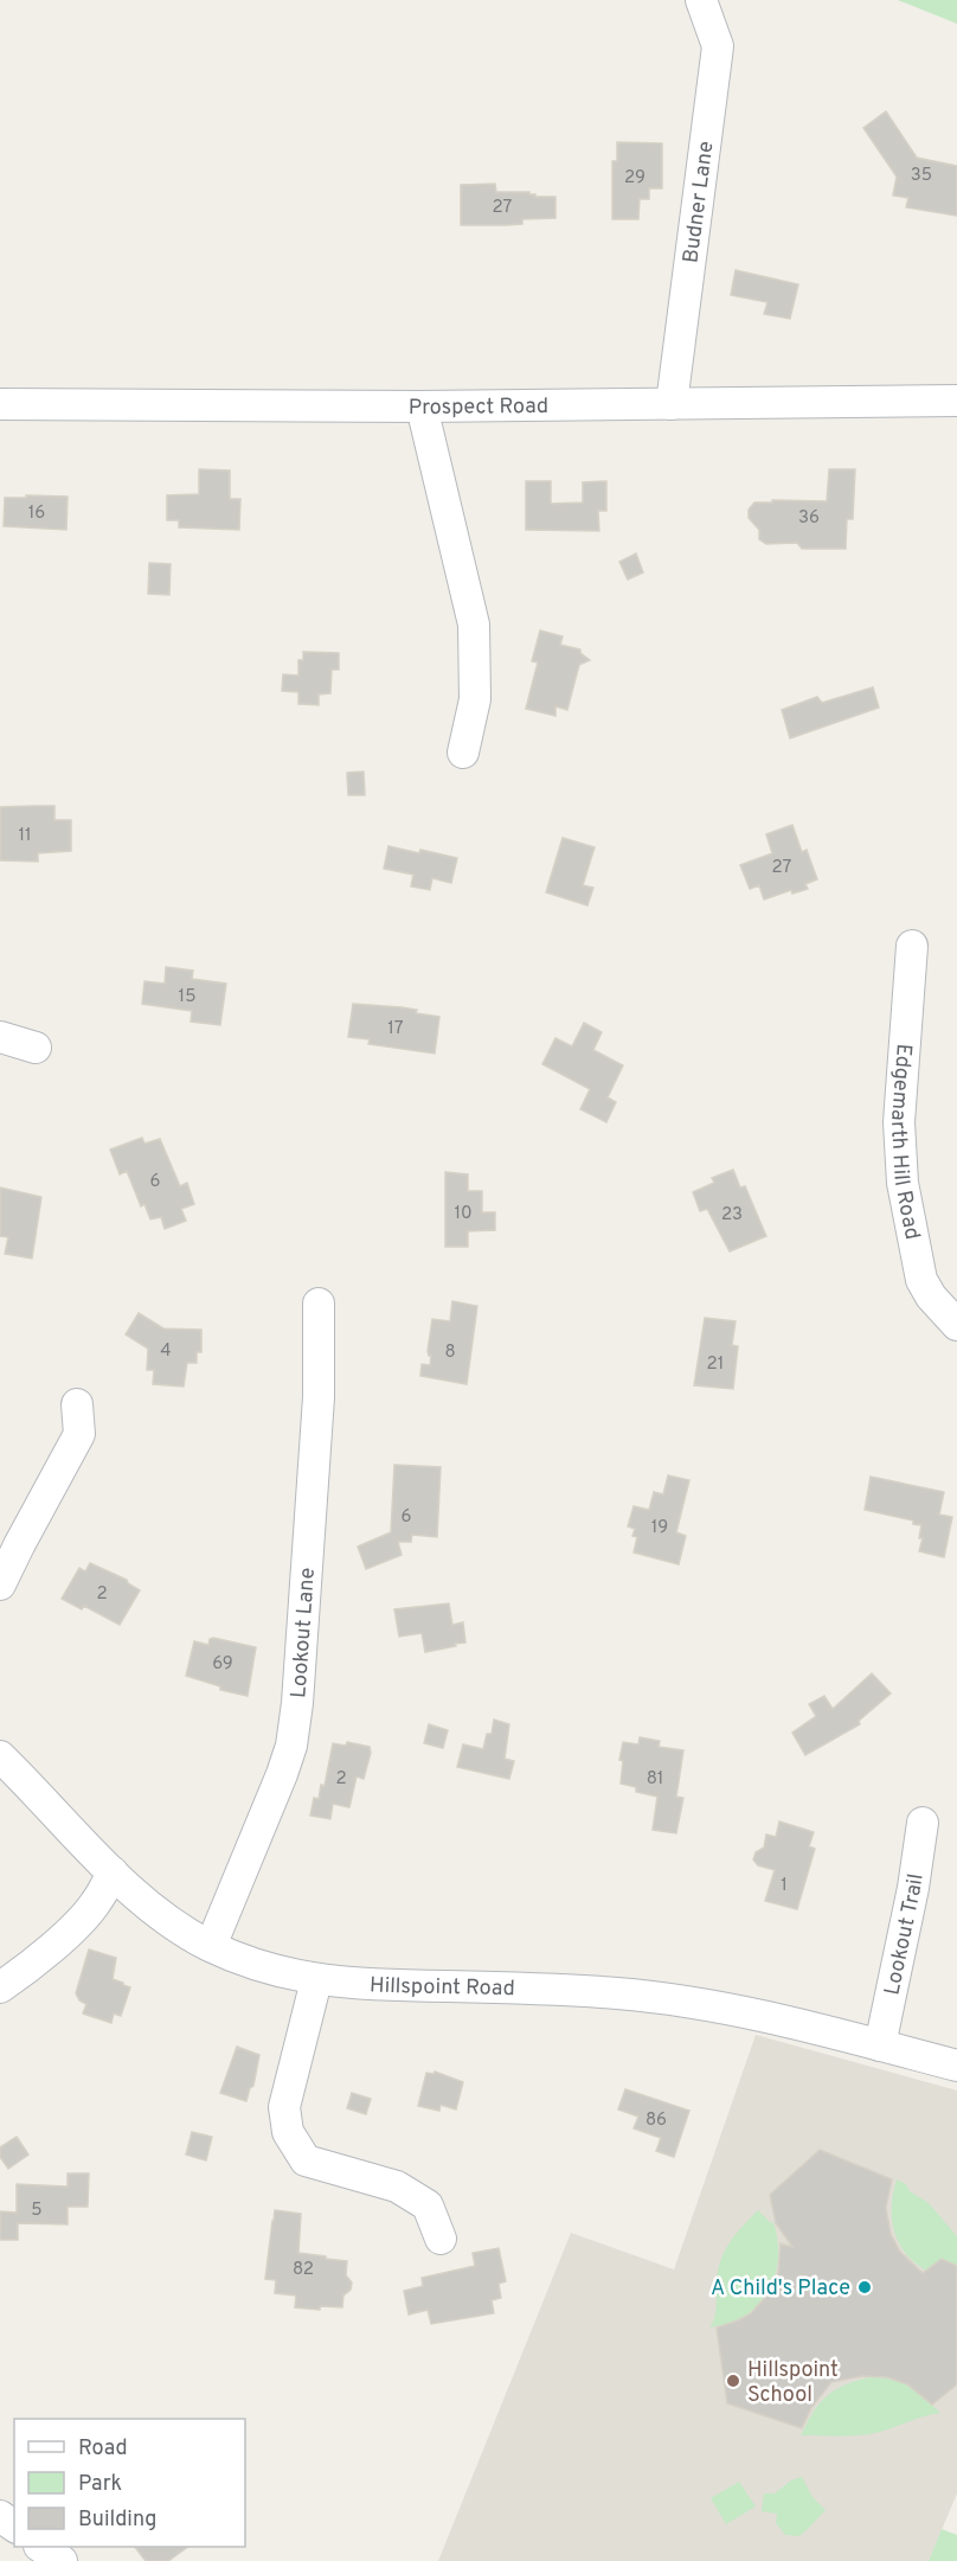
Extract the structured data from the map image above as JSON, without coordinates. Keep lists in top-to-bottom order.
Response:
{
  "streets": {
    "street": [
      "Budner Lane",
      "Prospect Road",
      "Edgemarth Hill Road",
      "Lookout Lane",
      "Lookout Trail",
      "Hillspoint Road"
    ]
  },
  "crossings": [
    ["Budner Lane", "Prospect Road"],
    ["Lookout Lane", "Hillspoint Road"],
    ["Lookout Trail", "Hillspoint Road"]
  ],
  "places": ["A Child's Place", "Hillspoint School"],
  "house_numbers": [
    "35",
    "29",
    "27",
    "16",
    "36",
    "11",
    "27",
    "15",
    "17",
    "6",
    "10",
    "23",
    "4",
    "8",
    "21",
    "6",
    "19",
    "2",
    "69",
    "2",
    "81",
    "1",
    "86",
    "5",
    "82"
  ],
  "legend": ["Road", "Park", "Building"]
}
